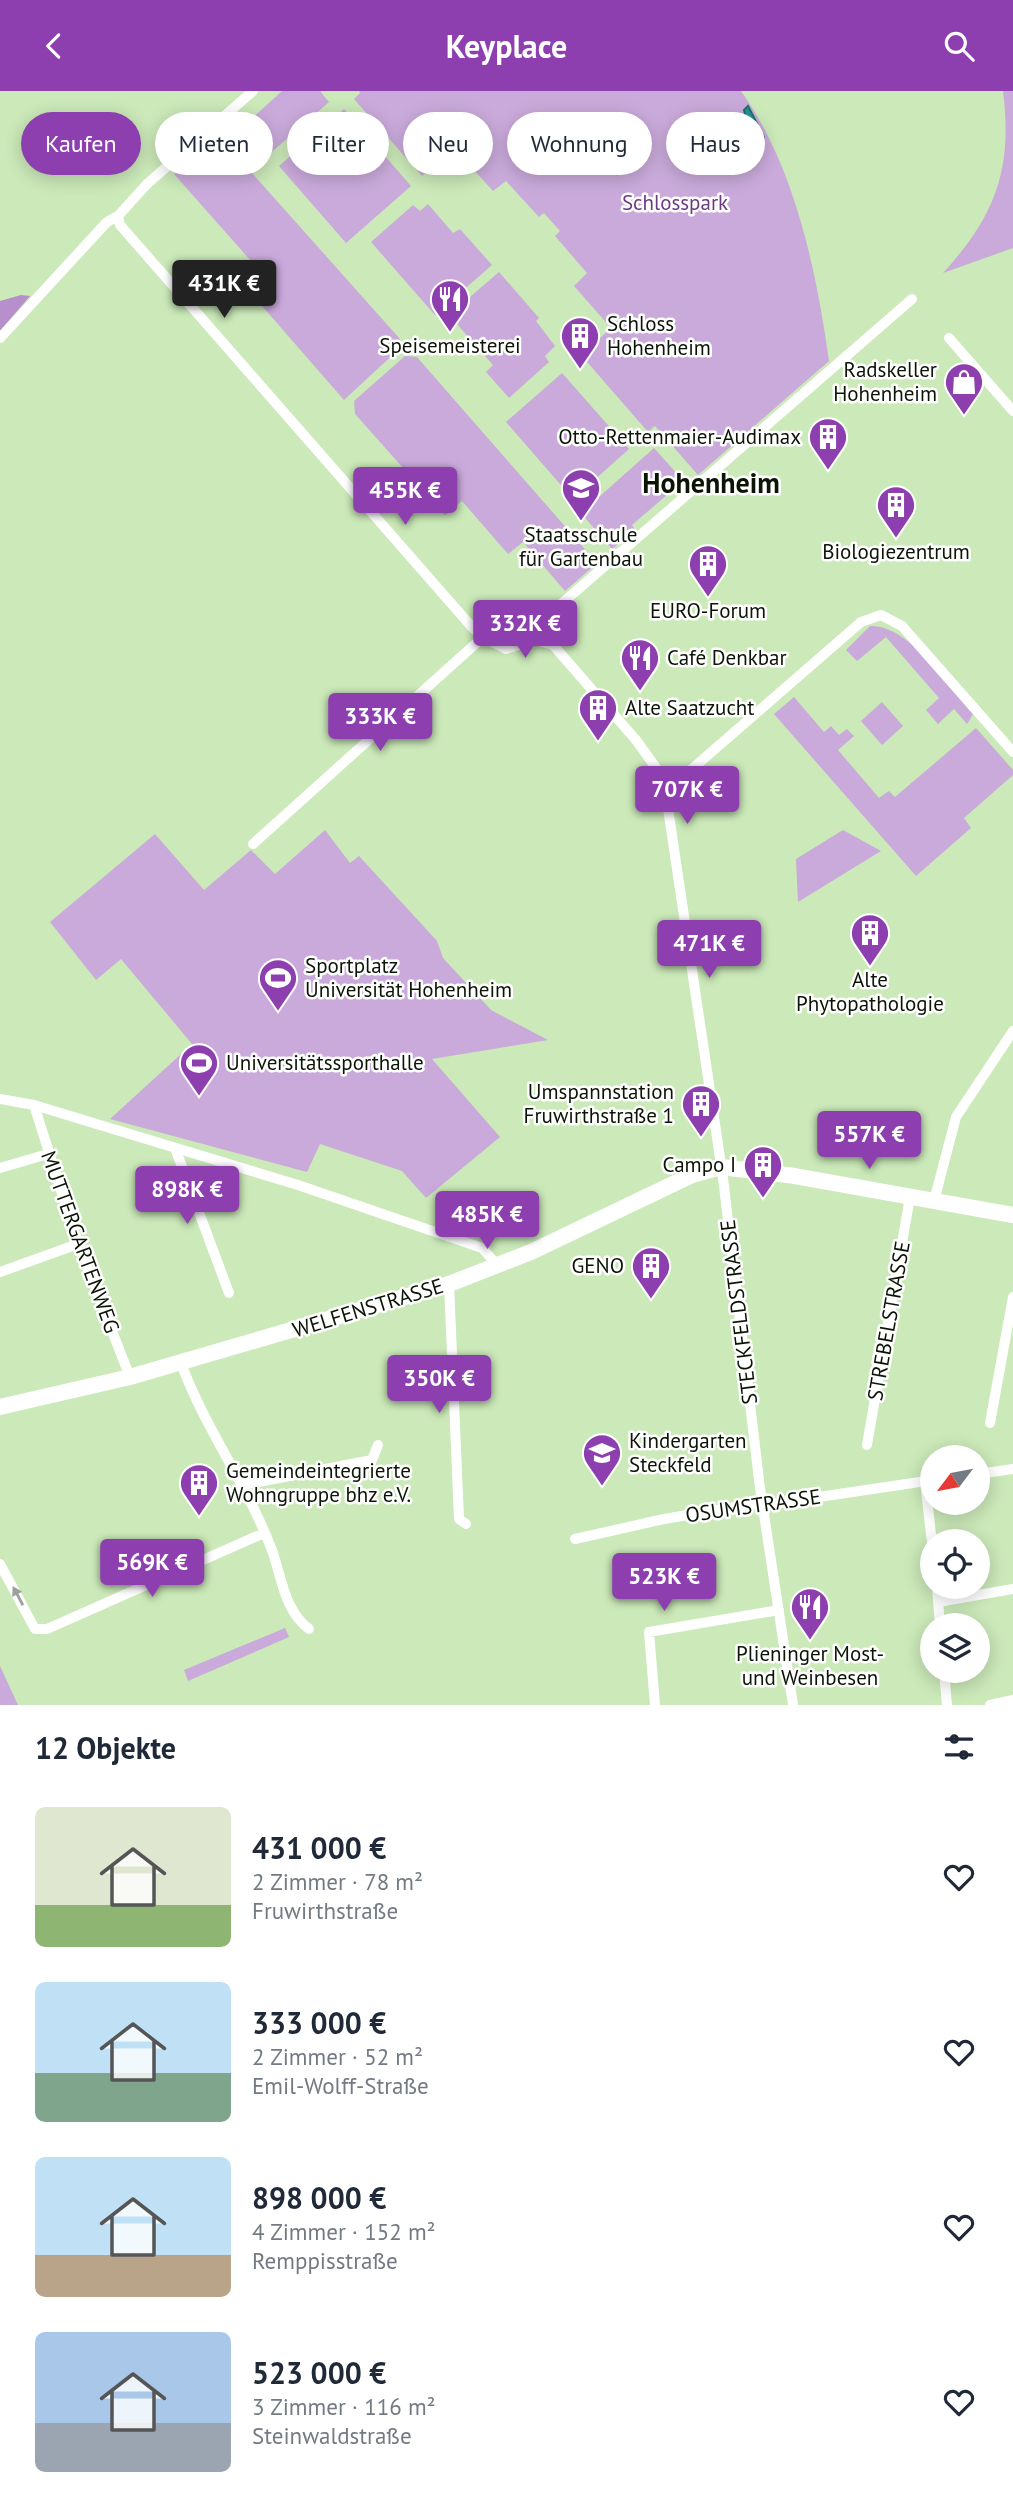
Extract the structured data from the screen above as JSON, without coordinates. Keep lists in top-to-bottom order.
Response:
{
  "streets": {
    "street": [
      "MUTTERGARTENWEG",
      "WELFENSTRASSE",
      "STECKFELDSTRASSE",
      "STREBELSTRASSE",
      "OSUMSTRASSE"
    ]
  },
  "crossings": [
    ["MUTTERGARTENWEG", "WELFENSTRASSE"],
    ["WELFENSTRASSE", "STECKFELDSTRASSE"],
    ["STECKFELDSTRASSE", "OSUMSTRASSE"]
  ],
  "districts": ["Hohenheim"],
  "parks": ["Schlosspark"],
  "places": {
    "restaurant": ["Speisemeisterei", "Café Denkbar", "Plieninger Most- und Weinbesen"],
    "building": [
      "Schloss Hohenheim",
      "Otto-Rettenmaier-Audimax",
      "Biologiezentrum",
      "EURO-Forum",
      "Alte Saatzucht",
      "Alte Phytopathologie",
      "Umspannstation Fruwirthstraße 1",
      "Campo I",
      "GENO",
      "Gemeindeintegrierte Wohngruppe bhz e.V."
    ],
    "shop": ["Radskeller Hohenheim"],
    "school or university": ["Staatsschule für Gartenbau", "Kindergarten Steckfeld"],
    "sports": ["Sportplatz Universität Hohenheim", "Universitätssporthalle"]
  },
  "north": "bottom left",
  "page": {
    "header": "Keyplace",
    "chip": [
      "Kaufen",
      "Mieten",
      "Filter",
      "Neu",
      "Wohnung",
      "Haus"
    ],
    "price": [
      "431K €",
      "455K €",
      "332K €",
      "333K €",
      "707K €",
      "471K €",
      "557K €",
      "898K €",
      "485K €",
      "350K €",
      "569K €",
      "523K €"
    ],
    "heading": "12 Objekte",
    "list": [
      {
        "name": "431 000 €",
        "note": "2 Zimmer · 78 m² · Fruwirthstraße"
      },
      {
        "name": "333 000 €",
        "note": "2 Zimmer · 52 m² · Emil-Wolff-Straße"
      },
      {
        "name": "898 000 €",
        "note": "4 Zimmer · 152 m² · Remppisstraße"
      },
      {
        "name": "523 000 €",
        "note": "3 Zimmer · 116 m² · Steinwaldstraße"
      }
    ]
  }
}
